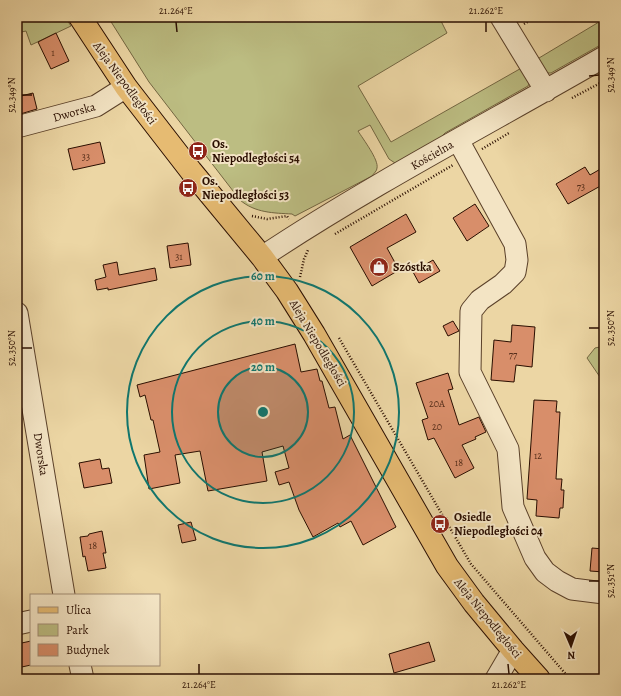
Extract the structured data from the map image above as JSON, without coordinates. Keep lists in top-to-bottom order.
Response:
{
  "streets": {
    "main road": ["Aleja Niepodległości"],
    "street": ["Dworska", "Kościelna"]
  },
  "crossings": [
    ["Aleja Niepodległości", "Dworska"],
    ["Aleja Niepodległości", "Kościelna"]
  ],
  "places": {
    "bus stop": ["Os. Niepodległości 54", "Os. Niepodległości 53", "Osiedle Niepodległości 04"],
    "shop": ["Szóstka"]
  },
  "house_numbers": [
    "1",
    "33",
    "73",
    "31",
    "77",
    "20A",
    "20",
    "12",
    "18",
    "18"
  ],
  "legend": ["Ulica", "Park", "Budynek"],
  "north": "bottom",
  "coordinates": [
    "21.264°E",
    "21.262°E",
    "52.349°N",
    "52.350°N",
    "52.351°N"
  ],
  "rings": ["60 m", "40 m", "20 m"]
}
